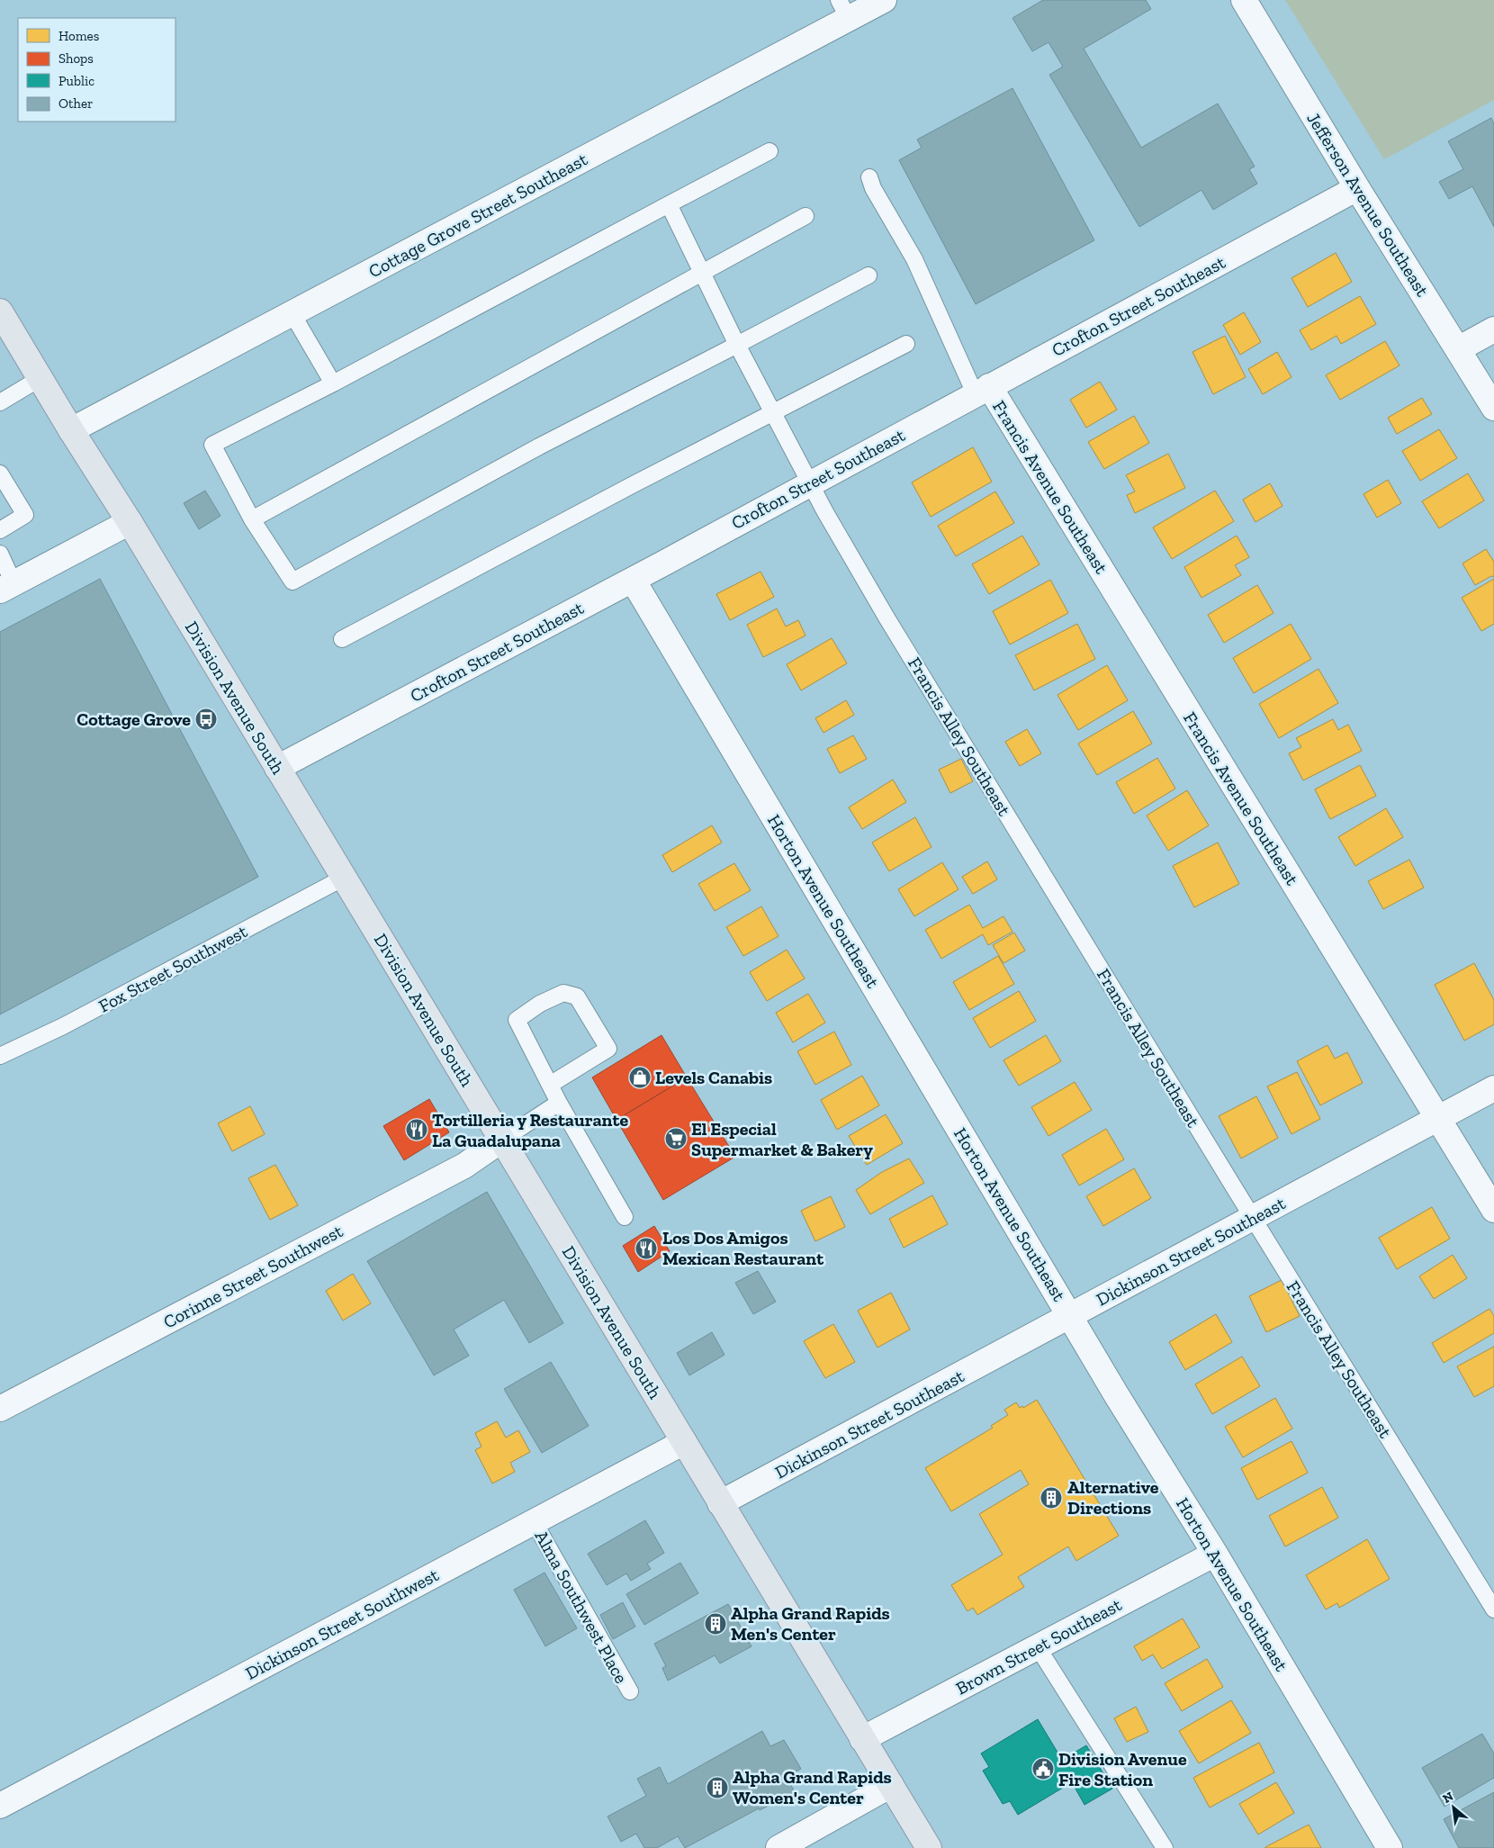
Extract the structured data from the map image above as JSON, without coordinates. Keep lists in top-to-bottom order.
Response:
{
  "streets": {
    "main road": ["Division Avenue South"],
    "street": [
      "Jefferson Avenue Southeast",
      "Cottage Grove Street Southeast",
      "Crofton Street Southeast",
      "Francis Avenue Southeast",
      "Horton Avenue Southeast",
      "Dickinson Street Southeast",
      "Corinne Street Southwest",
      "Dickinson Street Southwest",
      "Brown Street Southeast"
    ],
    "lane": ["Francis Alley Southeast", "Fox Street Southwest", "Alma Southwest Place"]
  },
  "crossings": [
    ["Jefferson Avenue Southeast", "Crofton Street Southeast"],
    ["Cottage Grove Street Southeast", "Division Avenue South"],
    ["Crofton Street Southeast", "Francis Avenue Southeast"],
    ["Crofton Street Southeast", "Division Avenue South"],
    ["Crofton Street Southeast", "Francis Alley Southeast"],
    ["Crofton Street Southeast", "Horton Avenue Southeast"],
    ["Francis Avenue Southeast", "Dickinson Street Southeast"],
    ["Division Avenue South", "Fox Street Southwest"],
    ["Division Avenue South", "Dickinson Street Southeast"],
    ["Division Avenue South", "Corinne Street Southwest"],
    ["Division Avenue South", "Dickinson Street Southwest"],
    ["Division Avenue South", "Brown Street Southeast"],
    ["Francis Alley Southeast", "Dickinson Street Southeast"],
    ["Horton Avenue Southeast", "Dickinson Street Southeast"],
    ["Horton Avenue Southeast", "Brown Street Southeast"],
    ["Alma Southwest Place", "Dickinson Street Southwest"]
  ],
  "places": {
    "bus stop": ["Cottage Grove"],
    "shop": ["Levels Canabis"],
    "restaurant": ["Tortilleria y Restaurante La Guadalupana", "Los Dos Amigos Mexican Restaurant"],
    "supermarket": ["El Especial Supermarket & Bakery"],
    "building": ["Alternative Directions", "Alpha Grand Rapids Men's Center", "Alpha Grand Rapids Women's Center"],
    "public building": ["Division Avenue Fire Station"]
  },
  "legend": [
    "Homes",
    "Shops",
    "Public",
    "Other"
  ],
  "north": "top left"
}
